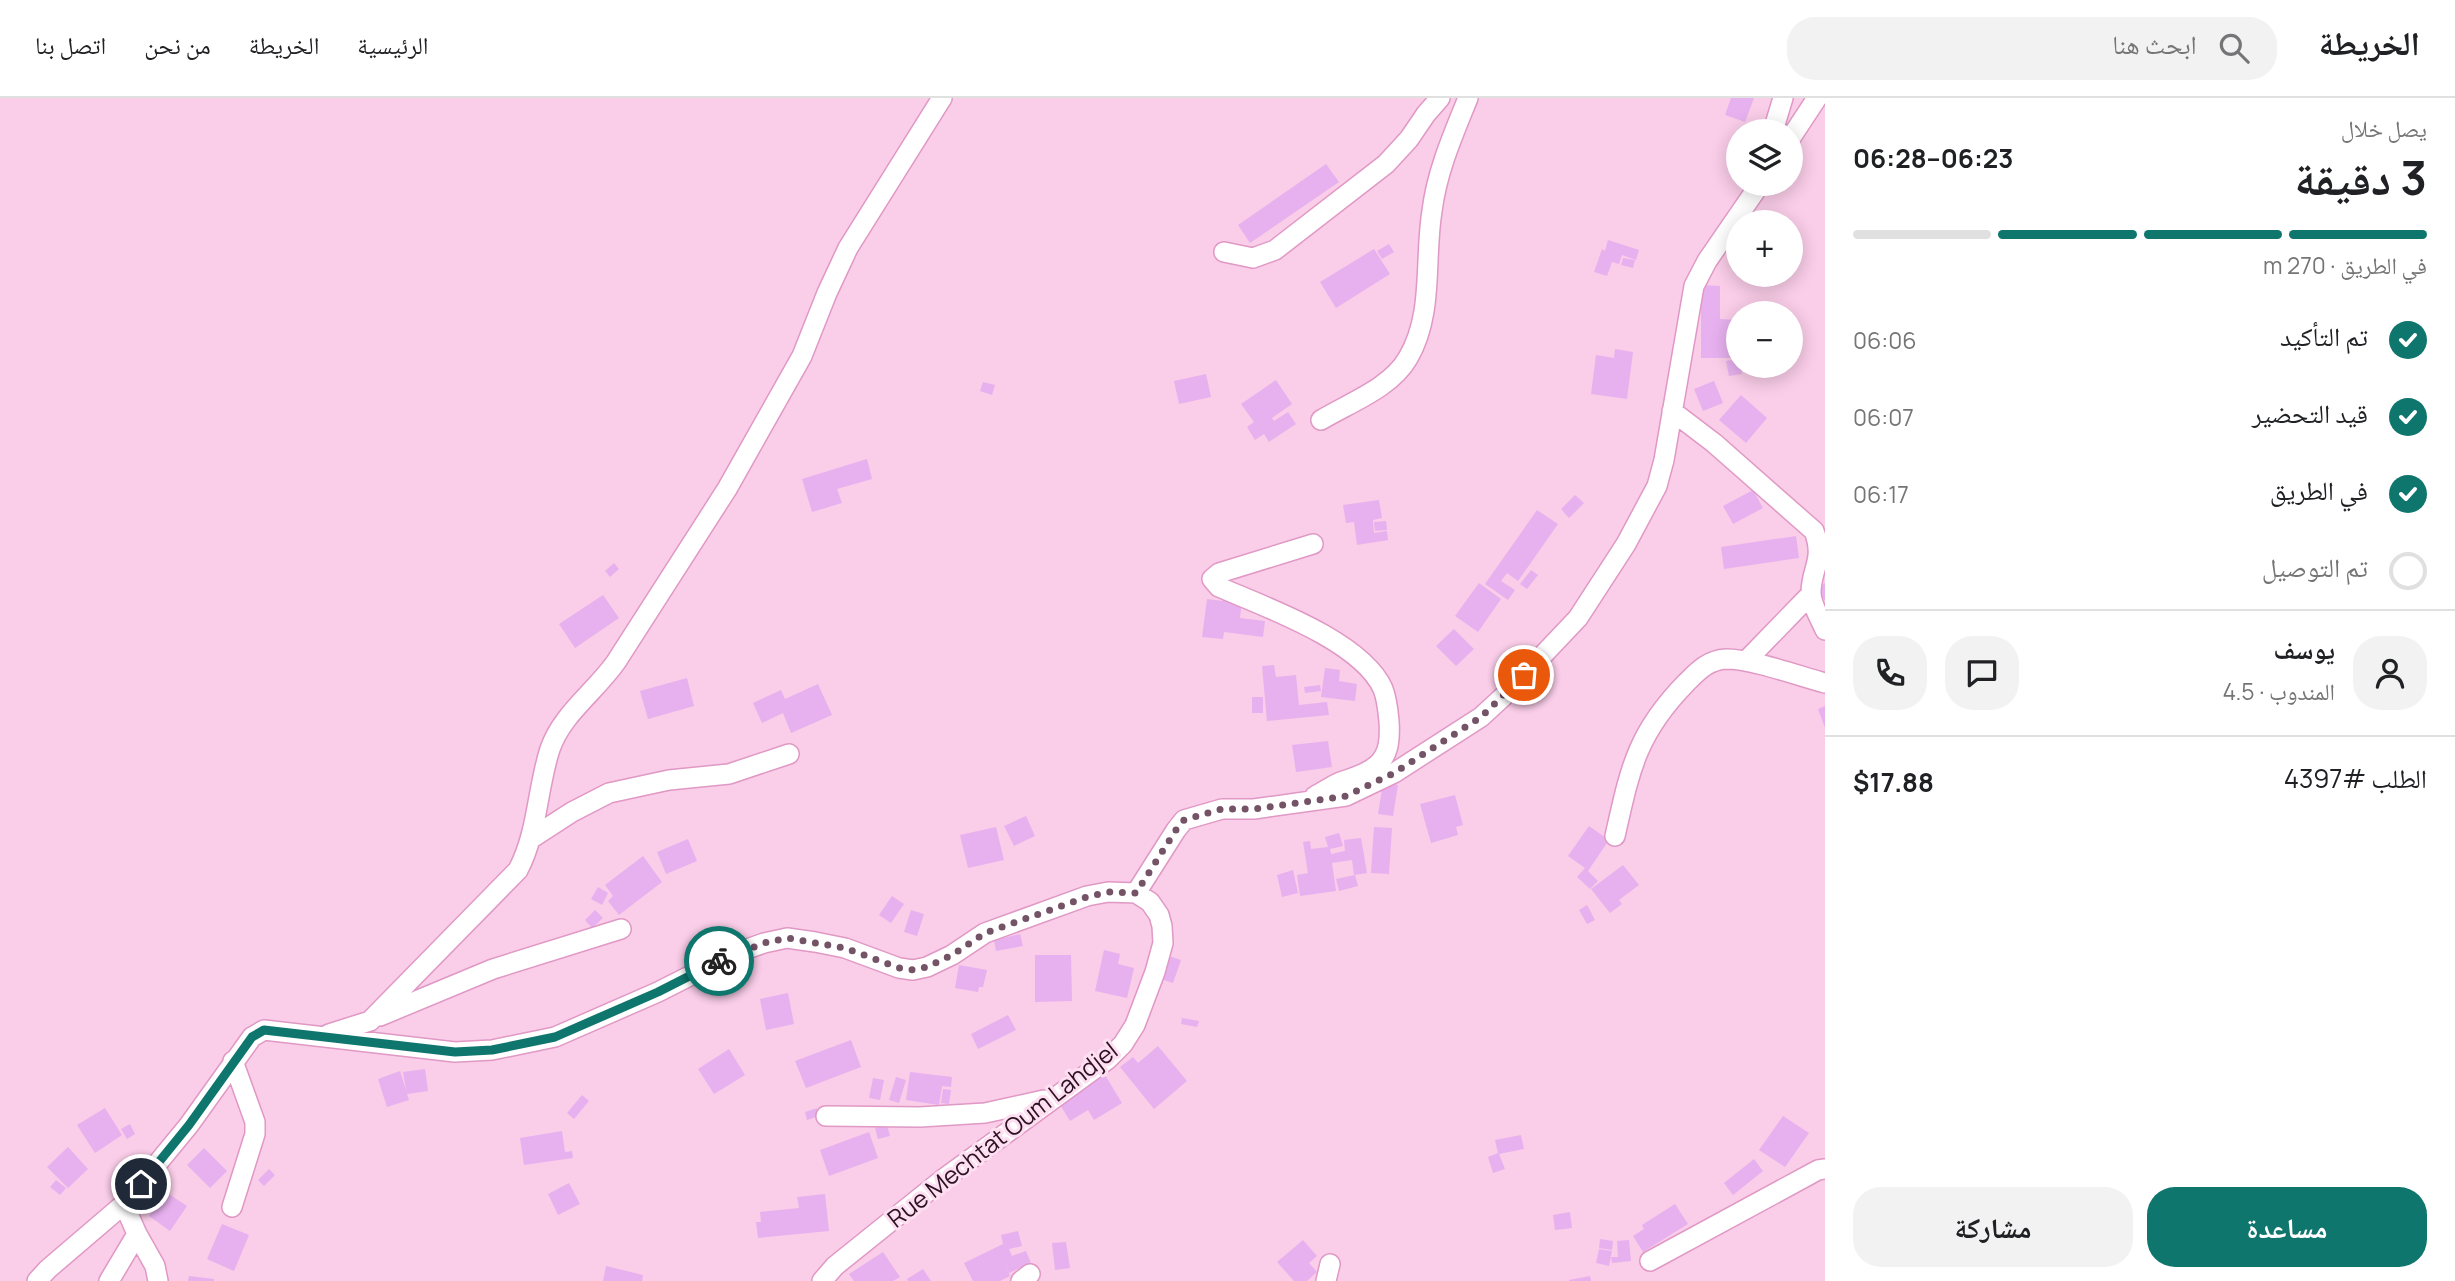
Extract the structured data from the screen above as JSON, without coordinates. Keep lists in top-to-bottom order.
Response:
{
  "streets": {
    "street": ["Rue Mechtat Oum Lahdjel"]
  },
  "page": {
    "header": "الخريطة",
    "search": "ابحث هنا",
    "nav": [
      "الرئيسية",
      "الخريطة",
      "من نحن",
      "اتصل بنا"
    ],
    "heading": ["3 دقيقة", "يصل خلال", "06:23–06:28"],
    "panel": [
      "يوسف",
      "المندوب · 4.5",
      "الطلب #4397",
      "$17.88"
    ],
    "map_buttons": ["+", "−"],
    "bar": "في الطريق · 270 m",
    "list": [
      ["تم التأكيد", "06:06"],
      ["قيد التحضير", "06:07"],
      ["في الطريق", "06:17"],
      "تم التوصيل"
    ],
    "buttons": ["مساعدة", "مشاركة"]
  }
}
